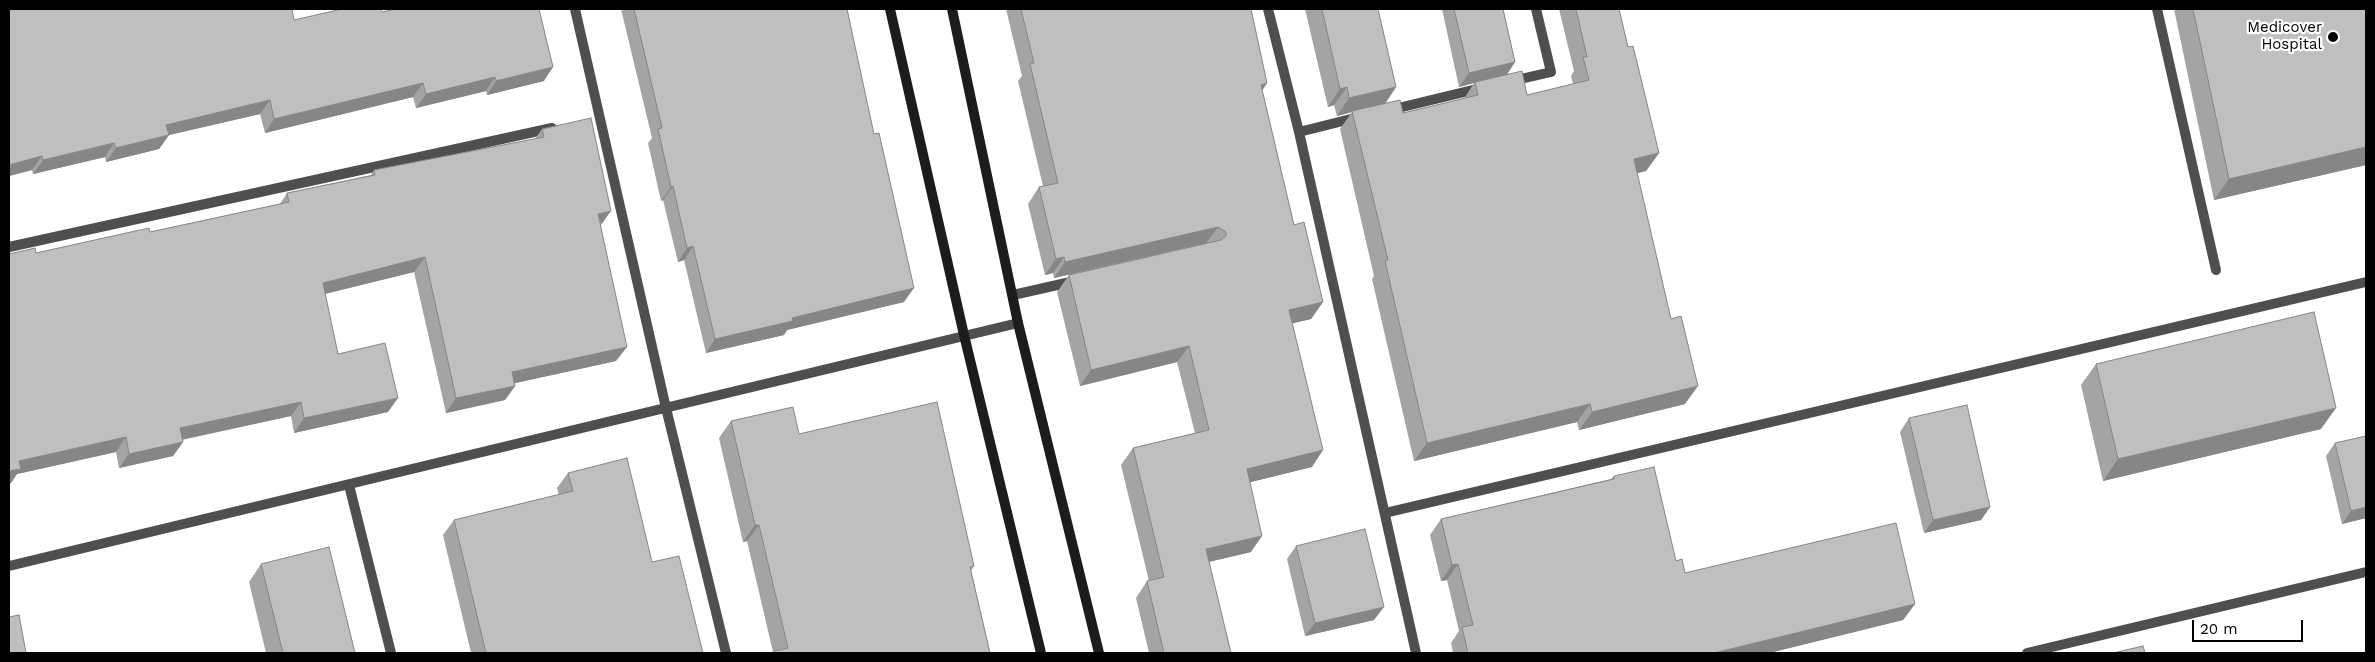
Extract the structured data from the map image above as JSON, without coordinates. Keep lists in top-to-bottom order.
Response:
{
  "places": ["Medicover Hospital"],
  "scale_bar": "20 m"
}
